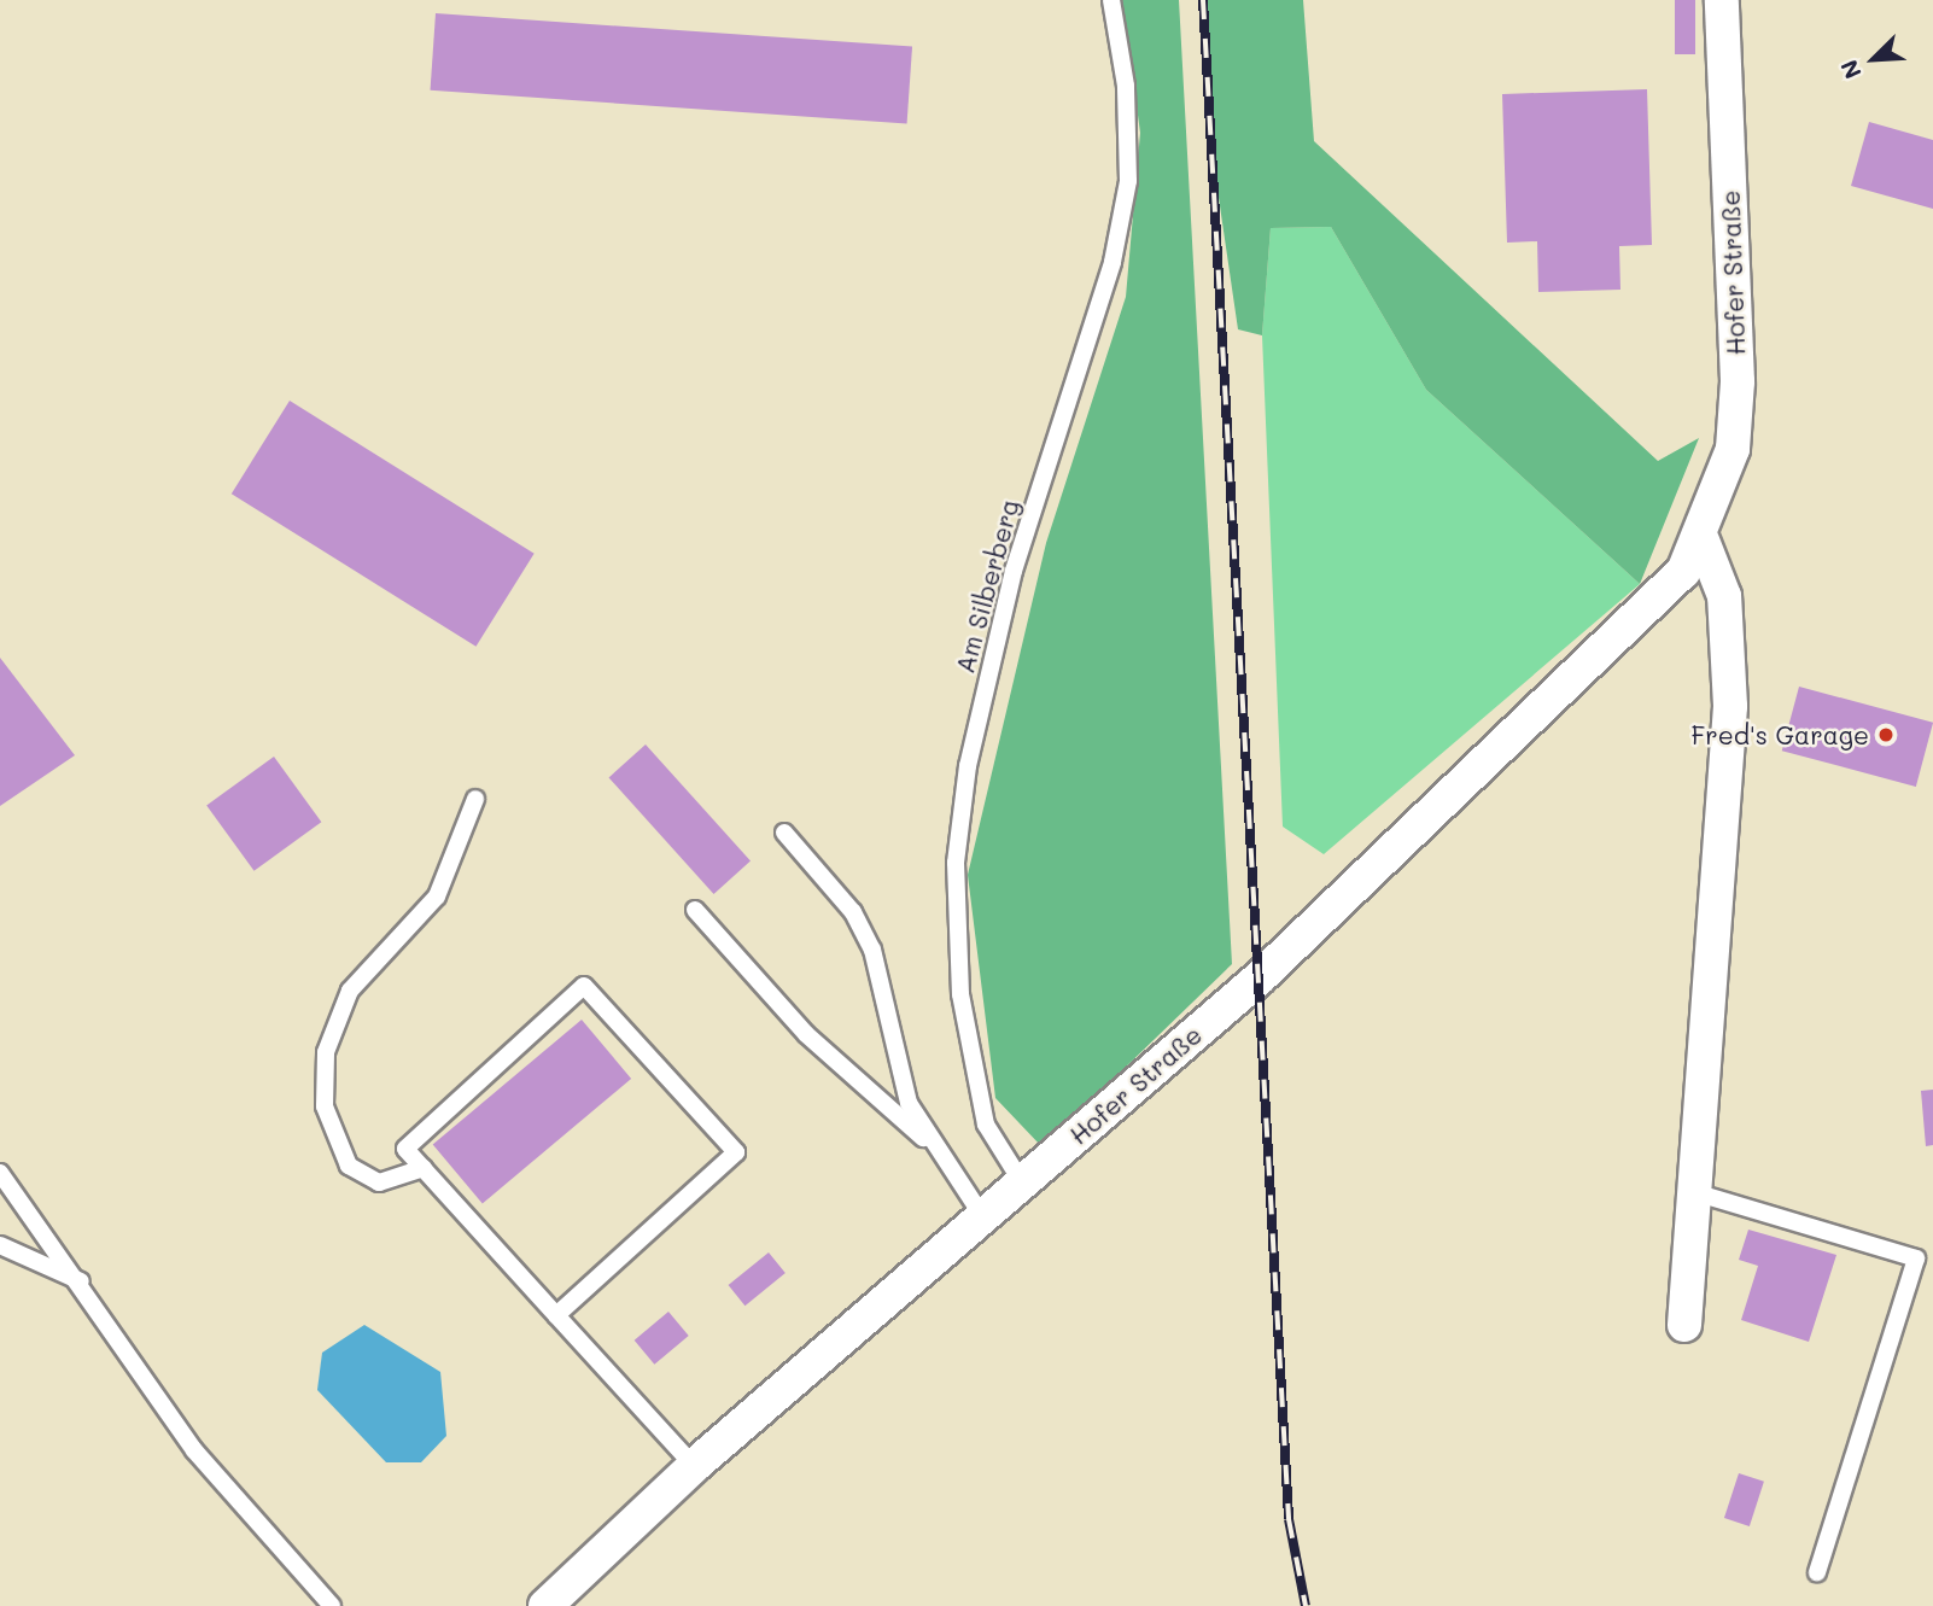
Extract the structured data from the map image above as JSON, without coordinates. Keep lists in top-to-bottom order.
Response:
{
  "streets": {
    "street": ["Hofer Straße"],
    "lane": ["Am Silberberg"]
  },
  "crossings": [
    ["Hofer Straße", "Am Silberberg"]
  ],
  "places": ["Fred's Garage"],
  "north": "bottom left"
}
